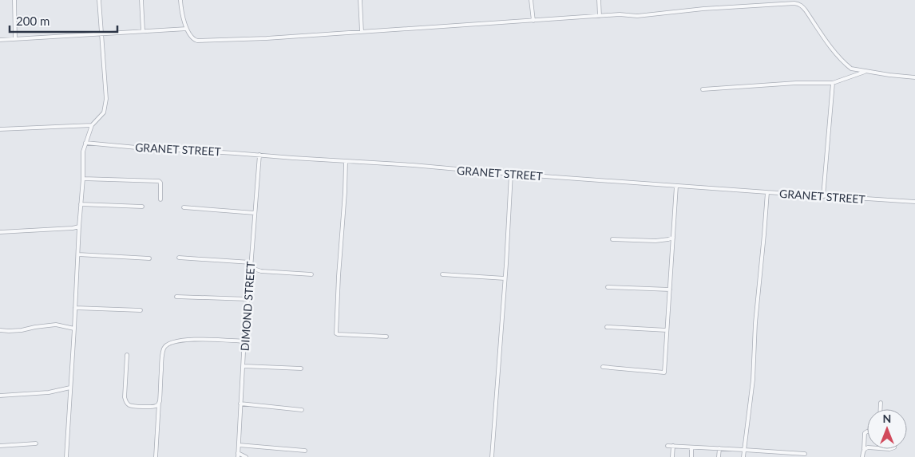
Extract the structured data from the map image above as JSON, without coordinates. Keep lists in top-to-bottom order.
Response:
{
  "streets": {
    "street": ["GRANET STREET", "DIMOND STREET"]
  },
  "crossings": [
    ["GRANET STREET", "DIMOND STREET"]
  ],
  "scale_bar": "200 m",
  "north": "top"
}
